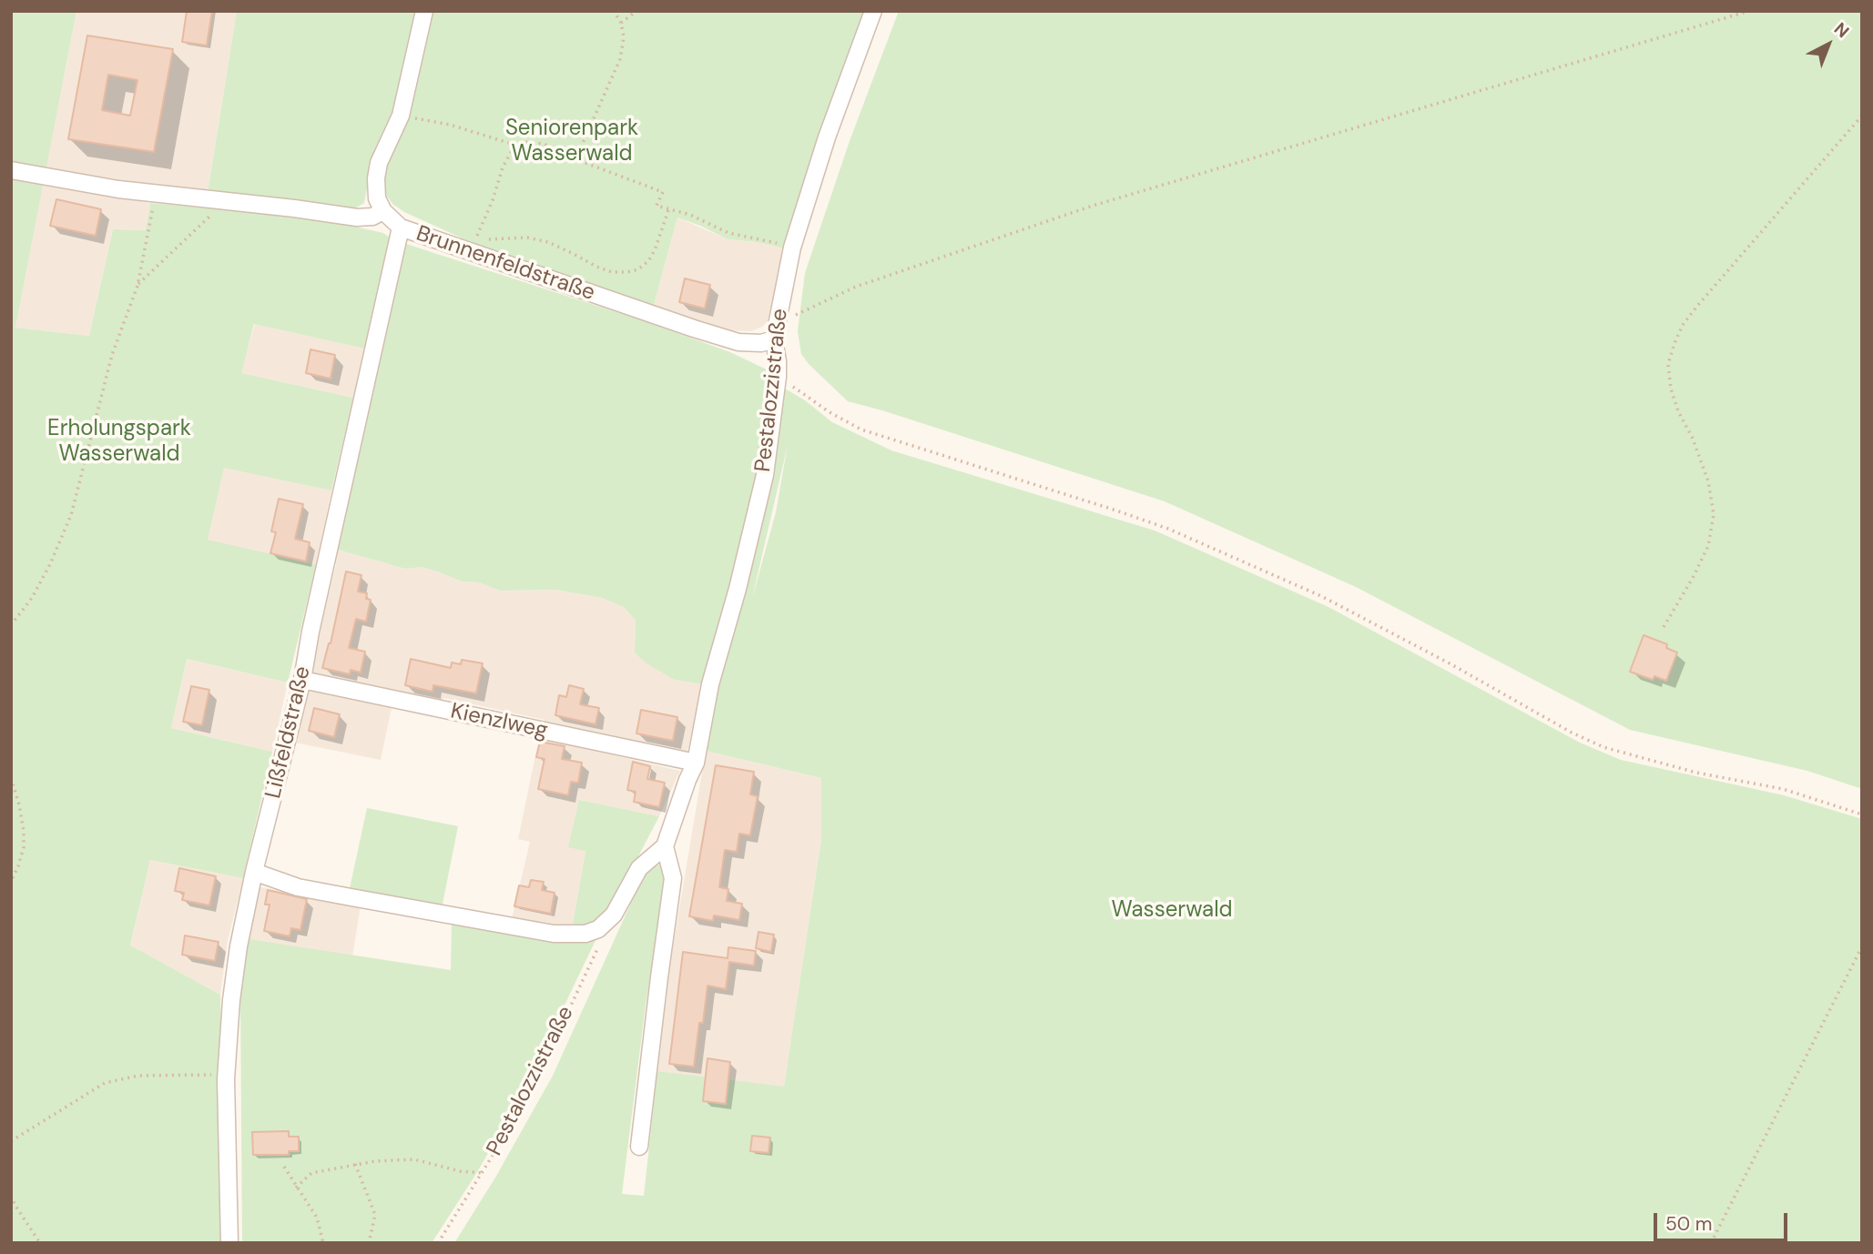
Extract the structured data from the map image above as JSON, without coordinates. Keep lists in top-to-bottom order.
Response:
{
  "streets": {
    "street": [
      "Brunnenfeldstraße",
      "Pestalozzistraße",
      "Kienzlweg",
      "Lißfeldstraße"
    ]
  },
  "crossings": [
    ["Brunnenfeldstraße", "Pestalozzistraße"],
    ["Brunnenfeldstraße", "Lißfeldstraße"],
    ["Pestalozzistraße", "Kienzlweg"],
    ["Kienzlweg", "Lißfeldstraße"]
  ],
  "parks": ["Seniorenpark Wasserwald", "Erholungspark Wasserwald", "Wasserwald"],
  "scale_bar": "50 m",
  "north": "top right"
}
